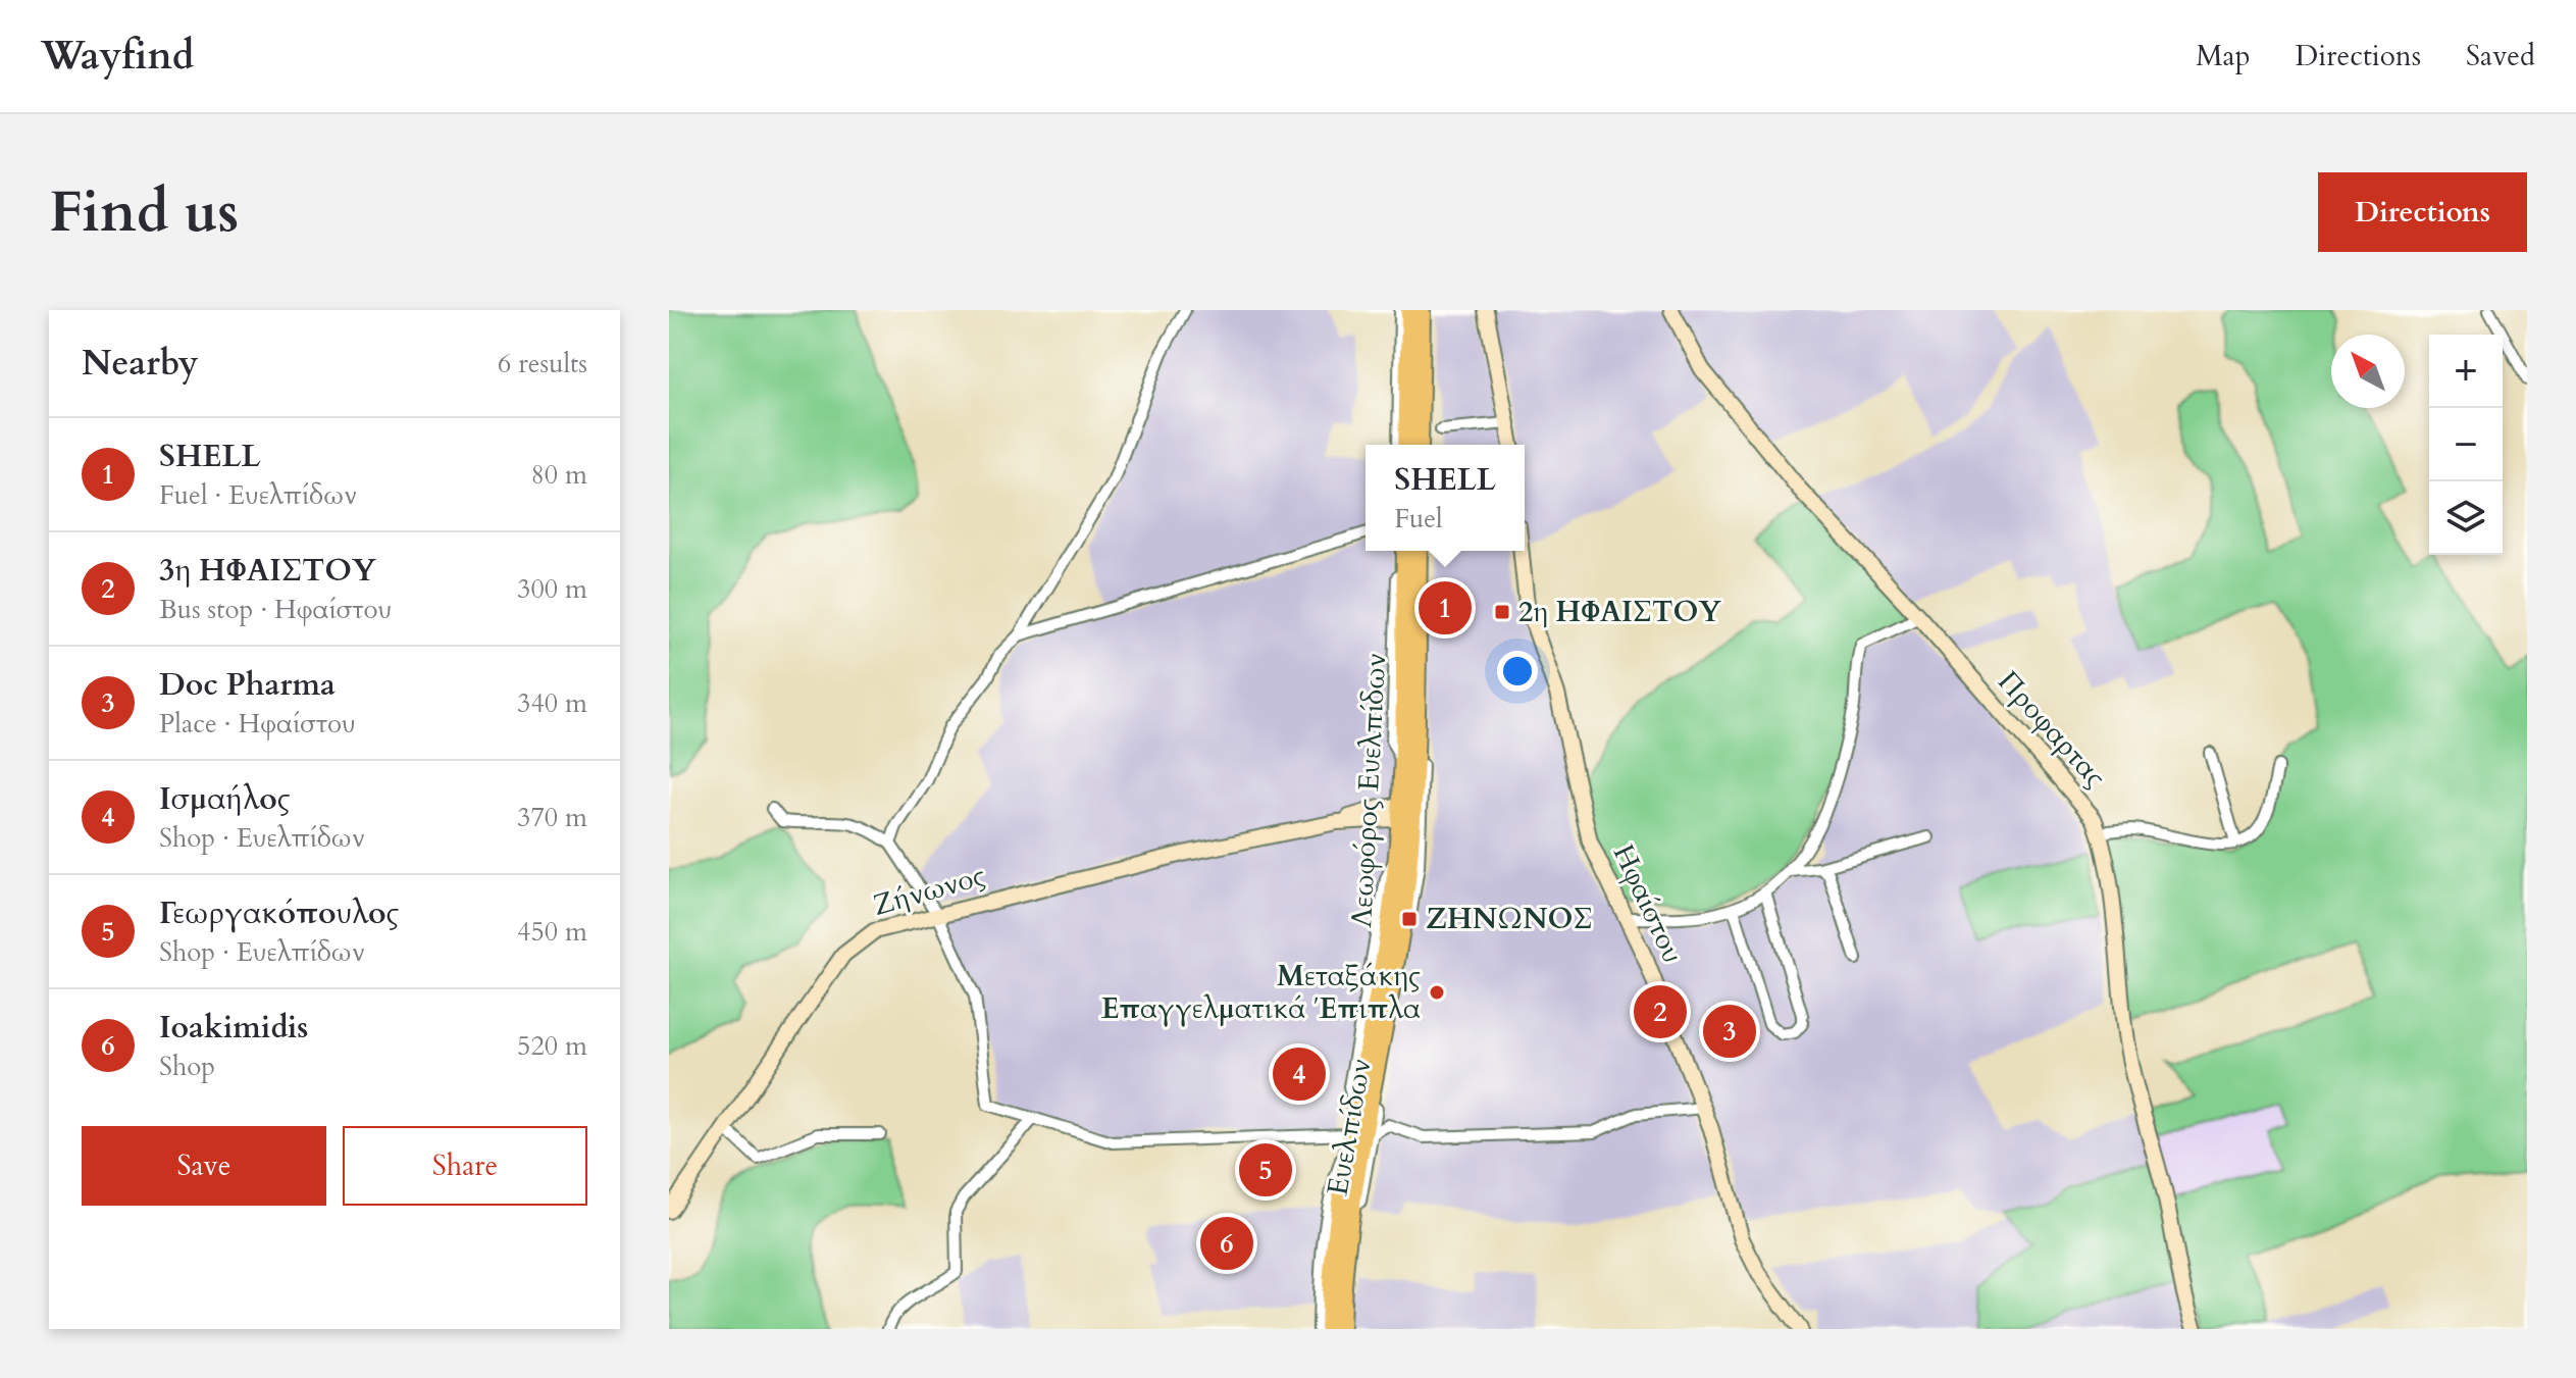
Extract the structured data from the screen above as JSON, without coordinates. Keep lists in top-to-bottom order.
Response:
{
  "streets": {
    "main road": ["Λεωφόρος Ευελπίδων"],
    "street": [
      "Προφαρτας",
      "Ζήνωνος",
      "Ηφαίστου",
      "Ευελπίδων"
    ]
  },
  "crossings": [
    ["Λεωφόρος Ευελπίδων", "Ζήνωνος"],
    ["Λεωφόρος Ευελπίδων", "Ευελπίδων"]
  ],
  "places": {
    "transit": ["2η ΗΦΑΙΣΤΟΥ", "ΖΗΝΩΝΟΣ"],
    "other": ["Μεταξάκης Επαγγελματικά Έπιπλα"]
  },
  "north": "top left",
  "page": {
    "header": "Wayfind",
    "nav": ["Map", "Directions", "Saved"],
    "buttons": [
      "Directions",
      ["Save", "Share"]
    ],
    "title": "Find us",
    "heading": ["Nearby", "6 results"],
    "map_buttons": ["+", "−"],
    "list": [
      {
        "mark": "1",
        "name": "SHELL",
        "note": "Fuel · Ευελπίδων",
        "value": "80 m"
      },
      {
        "mark": "2",
        "name": "3η ΗΦΑΙΣΤΟΥ",
        "note": "Bus stop · Ηφαίστου",
        "value": "300 m"
      },
      {
        "mark": "3",
        "name": "Doc Pharma",
        "note": "Place · Ηφαίστου",
        "value": "340 m"
      },
      {
        "mark": "4",
        "name": "Ισμαήλος",
        "note": "Shop · Ευελπίδων",
        "value": "370 m"
      },
      {
        "mark": "5",
        "name": "Γεωργακόπουλος",
        "note": "Shop · Ευελπίδων",
        "value": "450 m"
      },
      {
        "mark": "6",
        "name": "Ioakimidis",
        "note": "Shop",
        "value": "520 m"
      }
    ],
    "popup": ["SHELL", "Fuel"],
    "pins": [
      "1",
      "2",
      "3",
      "4",
      "5",
      "6"
    ]
  }
}
